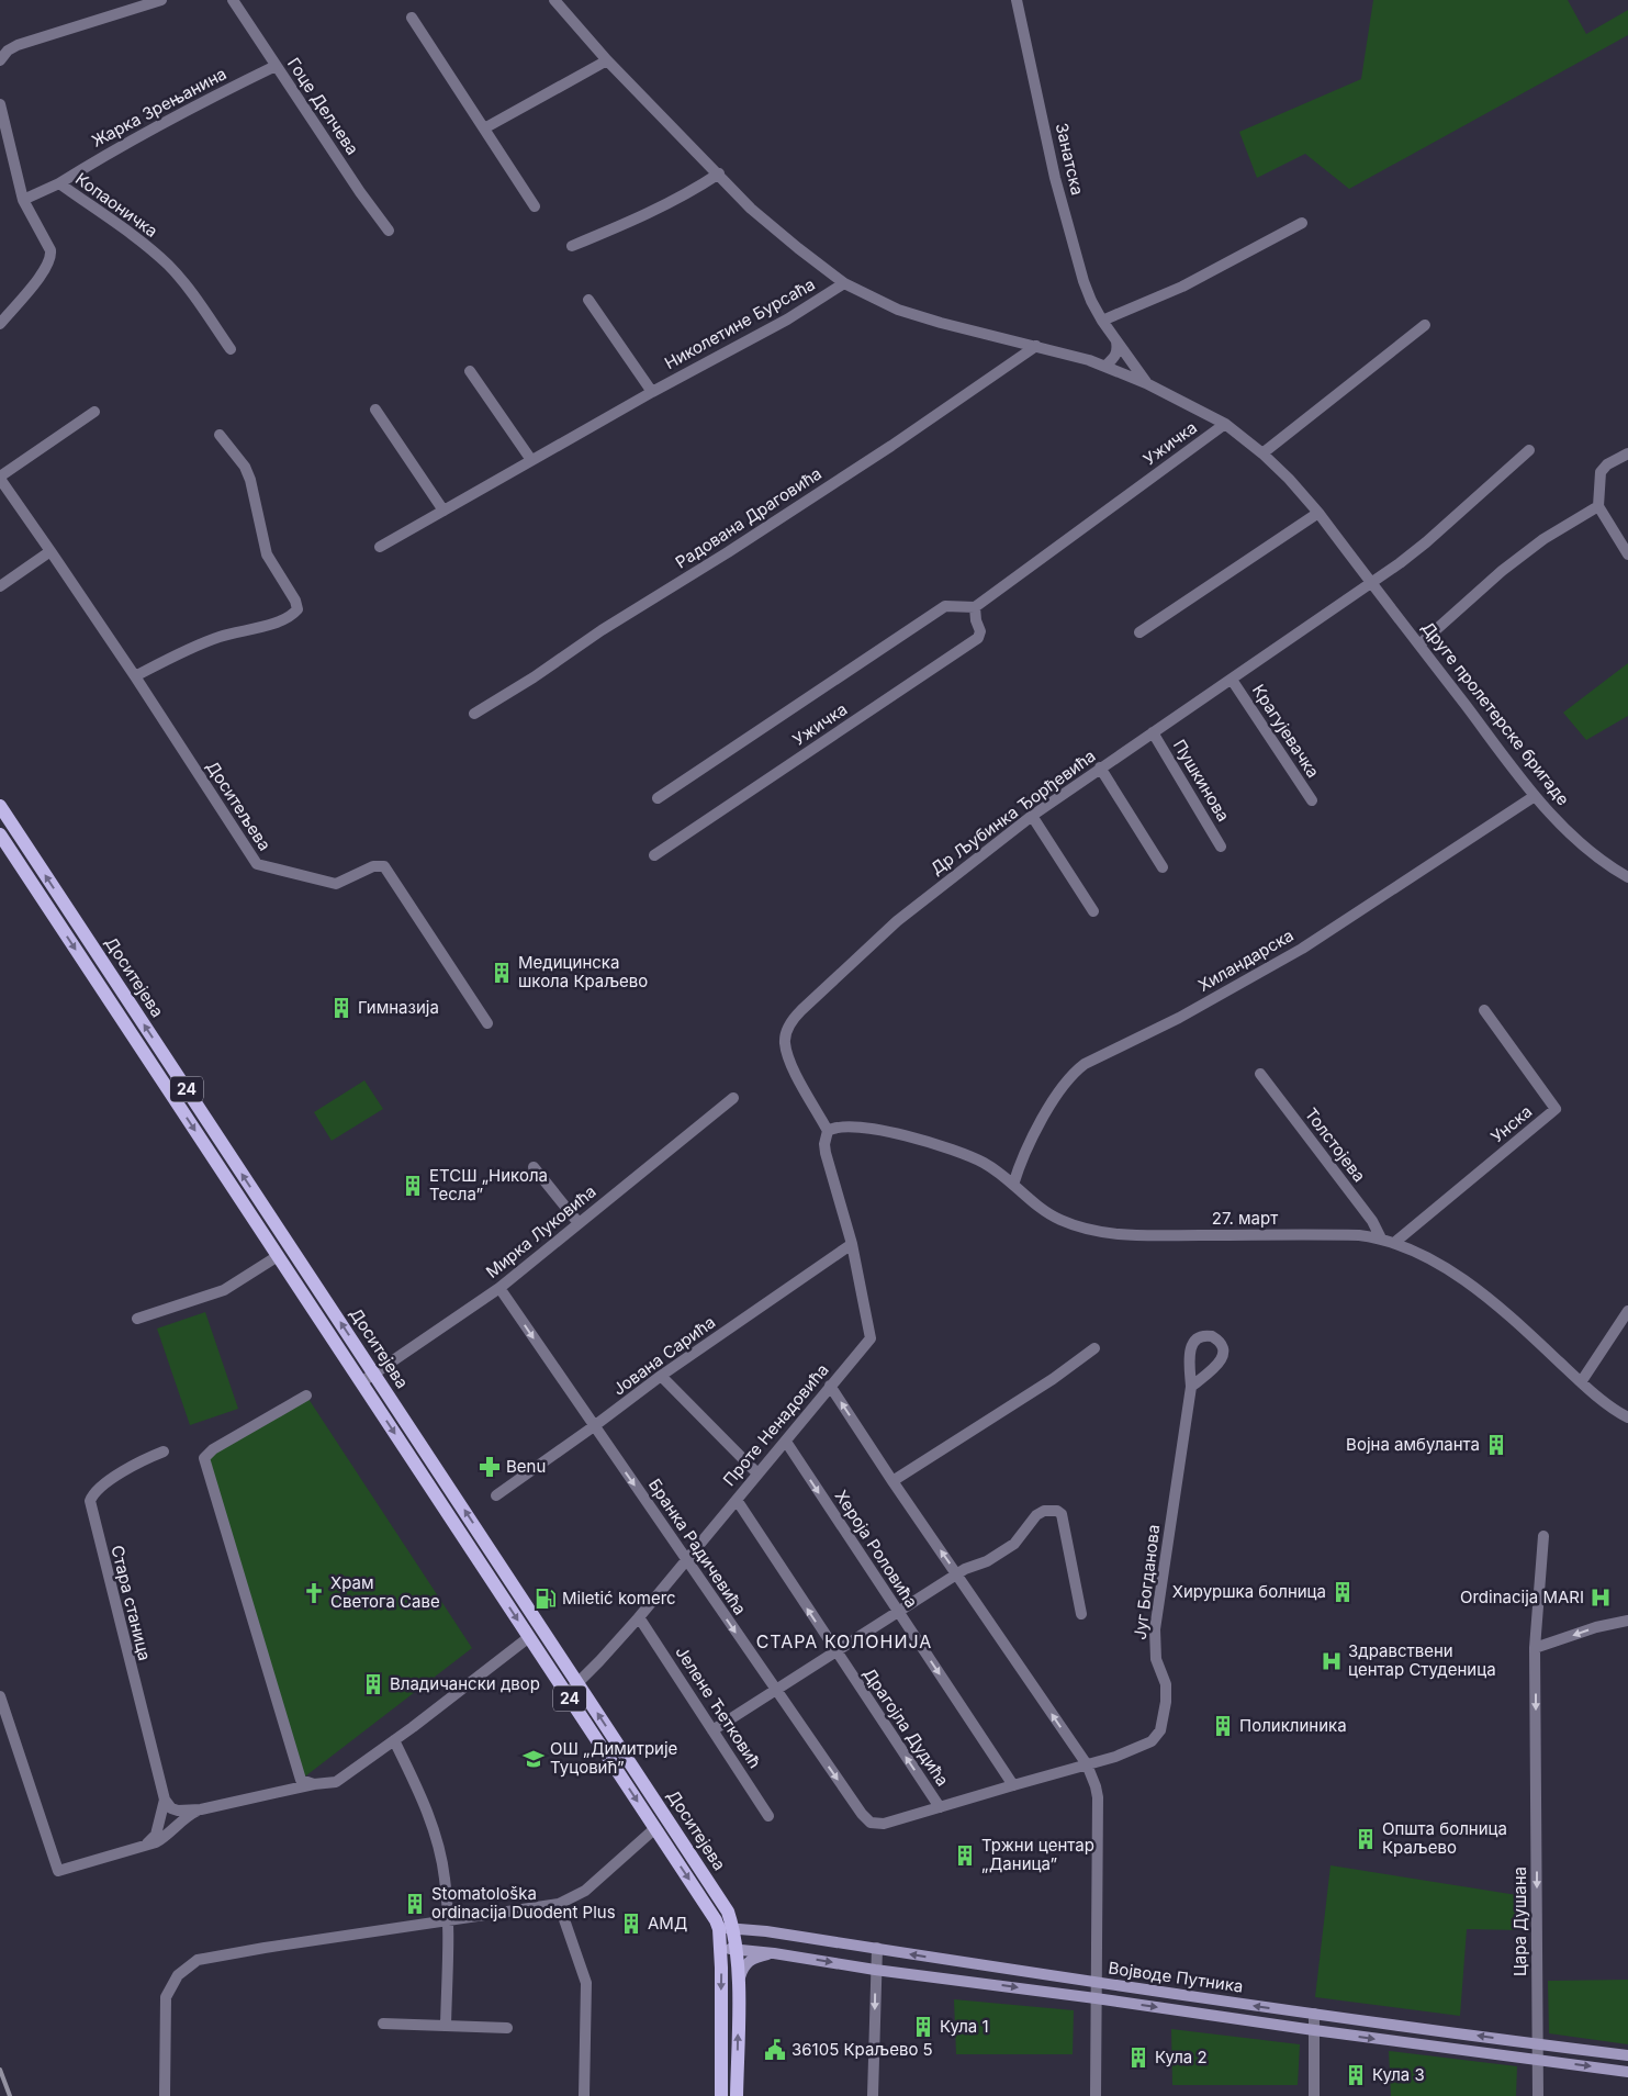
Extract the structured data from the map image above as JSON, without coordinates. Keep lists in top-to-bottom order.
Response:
{
  "streets": {
    "main road": ["Доситејева", "24", "Војводе Путника"],
    "street": [
      "Гоце Делчева",
      "Жарка Зрењанина",
      "Занатска",
      "Копаоничка",
      "Николетине Бурсаћа",
      "Ужичка",
      "Радована Драговића",
      "Друге пролетерске бригаде",
      "Крагујевачка",
      "Пушкинова",
      "Доситељева",
      "Др Љубинка Ђорђевића",
      "Хиландарска",
      "Унска",
      "Толстојева",
      "27. март",
      "Мирка Луковића",
      "Јована Сарића",
      "Проте Ненадовића",
      "Бранка Радичевића",
      "Хероја Роловића",
      "Југ Богданова",
      "Стара станица",
      "Јелене Ћетковић",
      "Драгојла Дудића",
      "Цара Душана"
    ]
  },
  "crossings": [
    ["Гоце Делчева", "Жарка Зрењанина"],
    ["Жарка Зрењанина", "Копаоничка"],
    ["Занатска", "Друге пролетерске бригаде"],
    ["Николетине Бурсаћа", "Друге пролетерске бригаде"],
    ["Ужичка", "Друге пролетерске бригаде"],
    ["Радована Драговића", "Друге пролетерске бригаде"],
    ["Друге пролетерске бригаде", "Др Љубинка Ђорђевића"],
    ["Друге пролетерске бригаде", "Хиландарска"],
    ["Крагујевачка", "Др Љубинка Ђорђевића"],
    ["Пушкинова", "Др Љубинка Ђорђевића"],
    ["Др Љубинка Ђорђевића", "27. март"],
    ["Др Љубинка Ђорђевића", "Проте Ненадовића"],
    ["Хиландарска", "27. март"],
    ["Доситејева", "24"],
    ["Доситејева", "Мирка Луковића"],
    ["Доситејева", "Проте Ненадовића"],
    ["Доситејева", "Војводе Путника"],
    ["24", "Војводе Путника"],
    ["Унска", "27. март"],
    ["Толстојева", "27. март"],
    ["27. март", "Проте Ненадовића"],
    ["Мирка Луковића", "Бранка Радичевића"],
    ["Јована Сарића", "Проте Ненадовића"],
    ["Јована Сарића", "Бранка Радичевића"],
    ["Проте Ненадовића", "Бранка Радичевића"],
    ["Проте Ненадовића", "Хероја Роловића"],
    ["Проте Ненадовића", "Јелене Ћетковић"],
    ["Проте Ненадовића", "Драгојла Дудића"],
    ["Бранка Радичевића", "Југ Богданова"],
    ["Хероја Роловића", "Југ Богданова"],
    ["Југ Богданова", "Драгојла Дудића"],
    ["Цара Душана", "Војводе Путника"]
  ],
  "one_way": ["Бранка Радичевића", "Драгојла Дудића", "Цара Душана"],
  "districts": ["СТАРА КОЛОНИЈА"],
  "places": {
    "building": [
      "Медицинска школа Краљево",
      "Гимназија",
      "ЕТСШ „Никола Тесла”",
      "Војна амбуланта",
      "Хируршка болница",
      "Владичански двор",
      "Поликлиника",
      "Општа болница Краљево",
      "Тржни центар „Даница”",
      "Stomatološka ordinacija Duodent Plus",
      "АМД",
      "Кула 1",
      "Кула 2",
      "Кула 3"
    ],
    "pharmacy": ["Benu"],
    "church": ["Храм Светога Саве"],
    "hospital": ["Ordinacija MARI", "Здравствени центар Студеница"],
    "fuel station": ["Miletić komerc"],
    "school or university": ["ОШ „Димитрије Туцовић”"],
    "public building": ["36105 Краљево 5"]
  }
}
